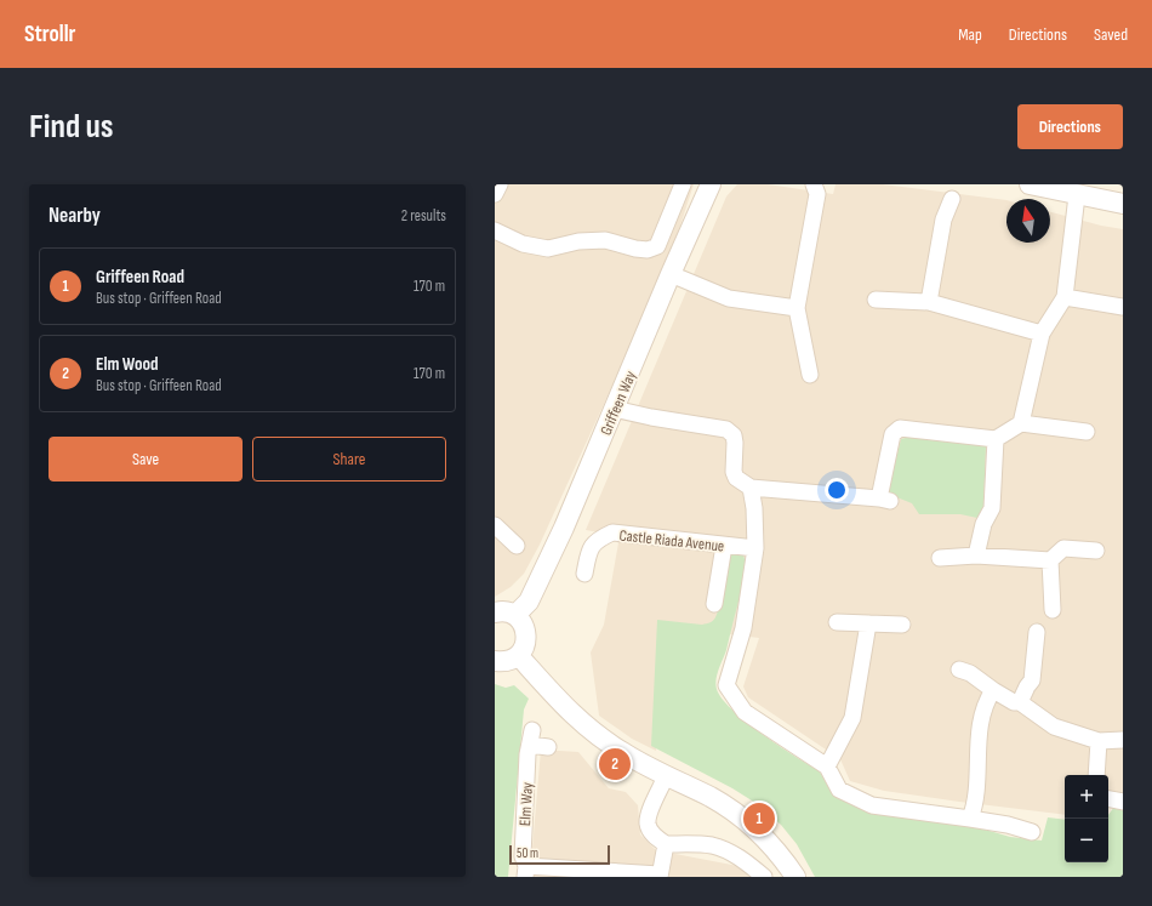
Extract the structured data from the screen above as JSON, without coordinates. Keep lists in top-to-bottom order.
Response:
{
  "streets": {
    "street": ["Griffeen Way", "Castle Riada Avenue", "Elm Way"]
  },
  "scale_bar": "50 m",
  "north": "top",
  "page": {
    "header": "Strollr",
    "nav": ["Map", "Directions", "Saved"],
    "buttons": [
      "Directions",
      ["Save", "Share"]
    ],
    "title": "Find us",
    "heading": ["Nearby", "2 results"],
    "list": [
      {
        "mark": "1",
        "name": "Griffeen Road",
        "note": "Bus stop · Griffeen Road",
        "value": "170 m"
      },
      {
        "mark": "2",
        "name": "Elm Wood",
        "note": "Bus stop · Griffeen Road",
        "value": "170 m"
      }
    ],
    "pins": ["2", "1"],
    "map_buttons": ["+", "−"],
    "scale": "50 m"
  }
}
